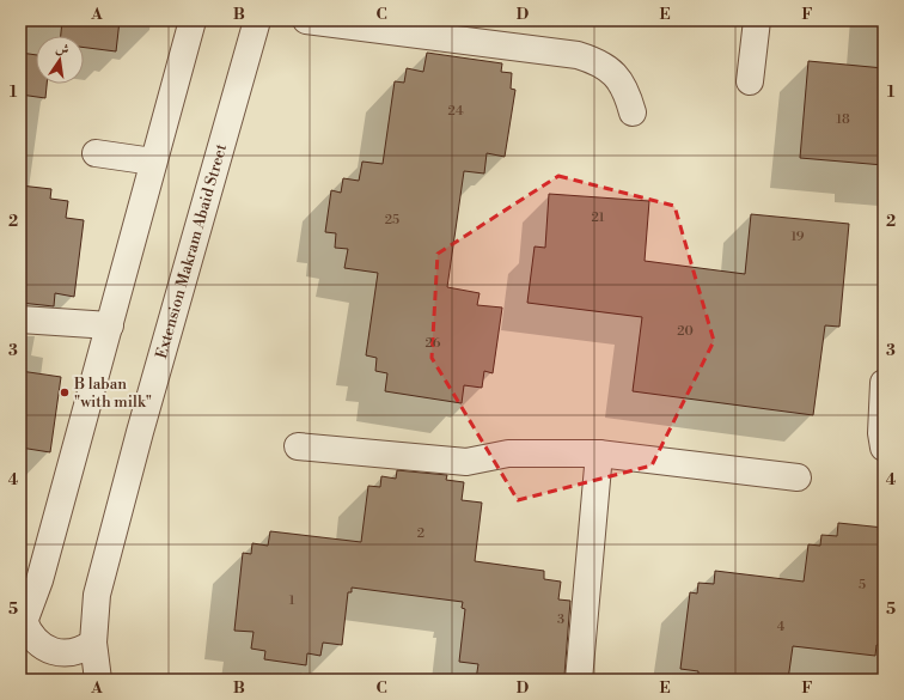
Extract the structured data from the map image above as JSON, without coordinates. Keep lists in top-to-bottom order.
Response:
{
  "streets": {
    "street": ["Extension Makram Abaid Street"]
  },
  "places": ["B laban \"with milk\""],
  "house_numbers": [
    "24",
    "18",
    "21",
    "25",
    "19",
    "20",
    "26",
    "2",
    "5",
    "1",
    "3",
    "4"
  ],
  "north": "top",
  "grid": {
    "columns": [
      "A",
      "B",
      "C",
      "D",
      "E",
      "F"
    ],
    "rows": [
      "1",
      "2",
      "3",
      "4",
      "5"
    ]
  }
}
